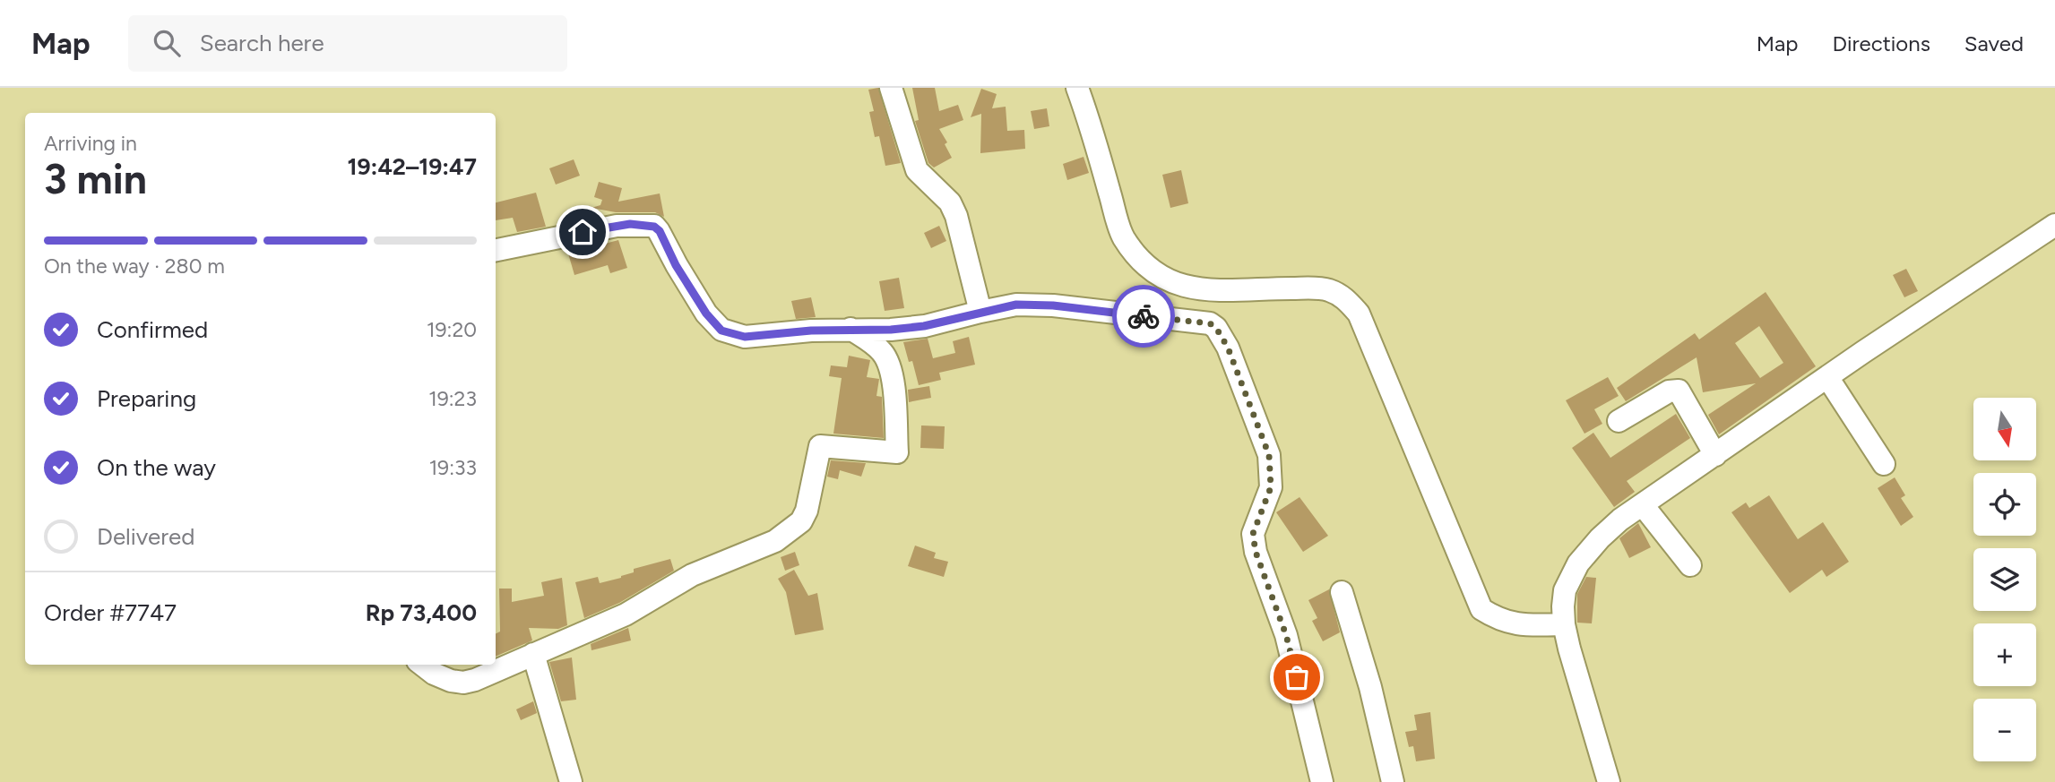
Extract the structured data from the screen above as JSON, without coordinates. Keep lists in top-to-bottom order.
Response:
{
  "north": "bottom",
  "page": {
    "header": "Map",
    "search": "Search here",
    "nav": ["Map", "Directions", "Saved"],
    "heading": ["3 min", "Arriving in", "19:42–19:47"],
    "panel": ["Order #7747", "Rp 73,400"],
    "bar": "On the way · 280 m",
    "list": [
      ["Confirmed", "19:20"],
      ["Preparing", "19:23"],
      ["On the way", "19:33"],
      "Delivered"
    ],
    "map_buttons": ["+", "−"]
  }
}
